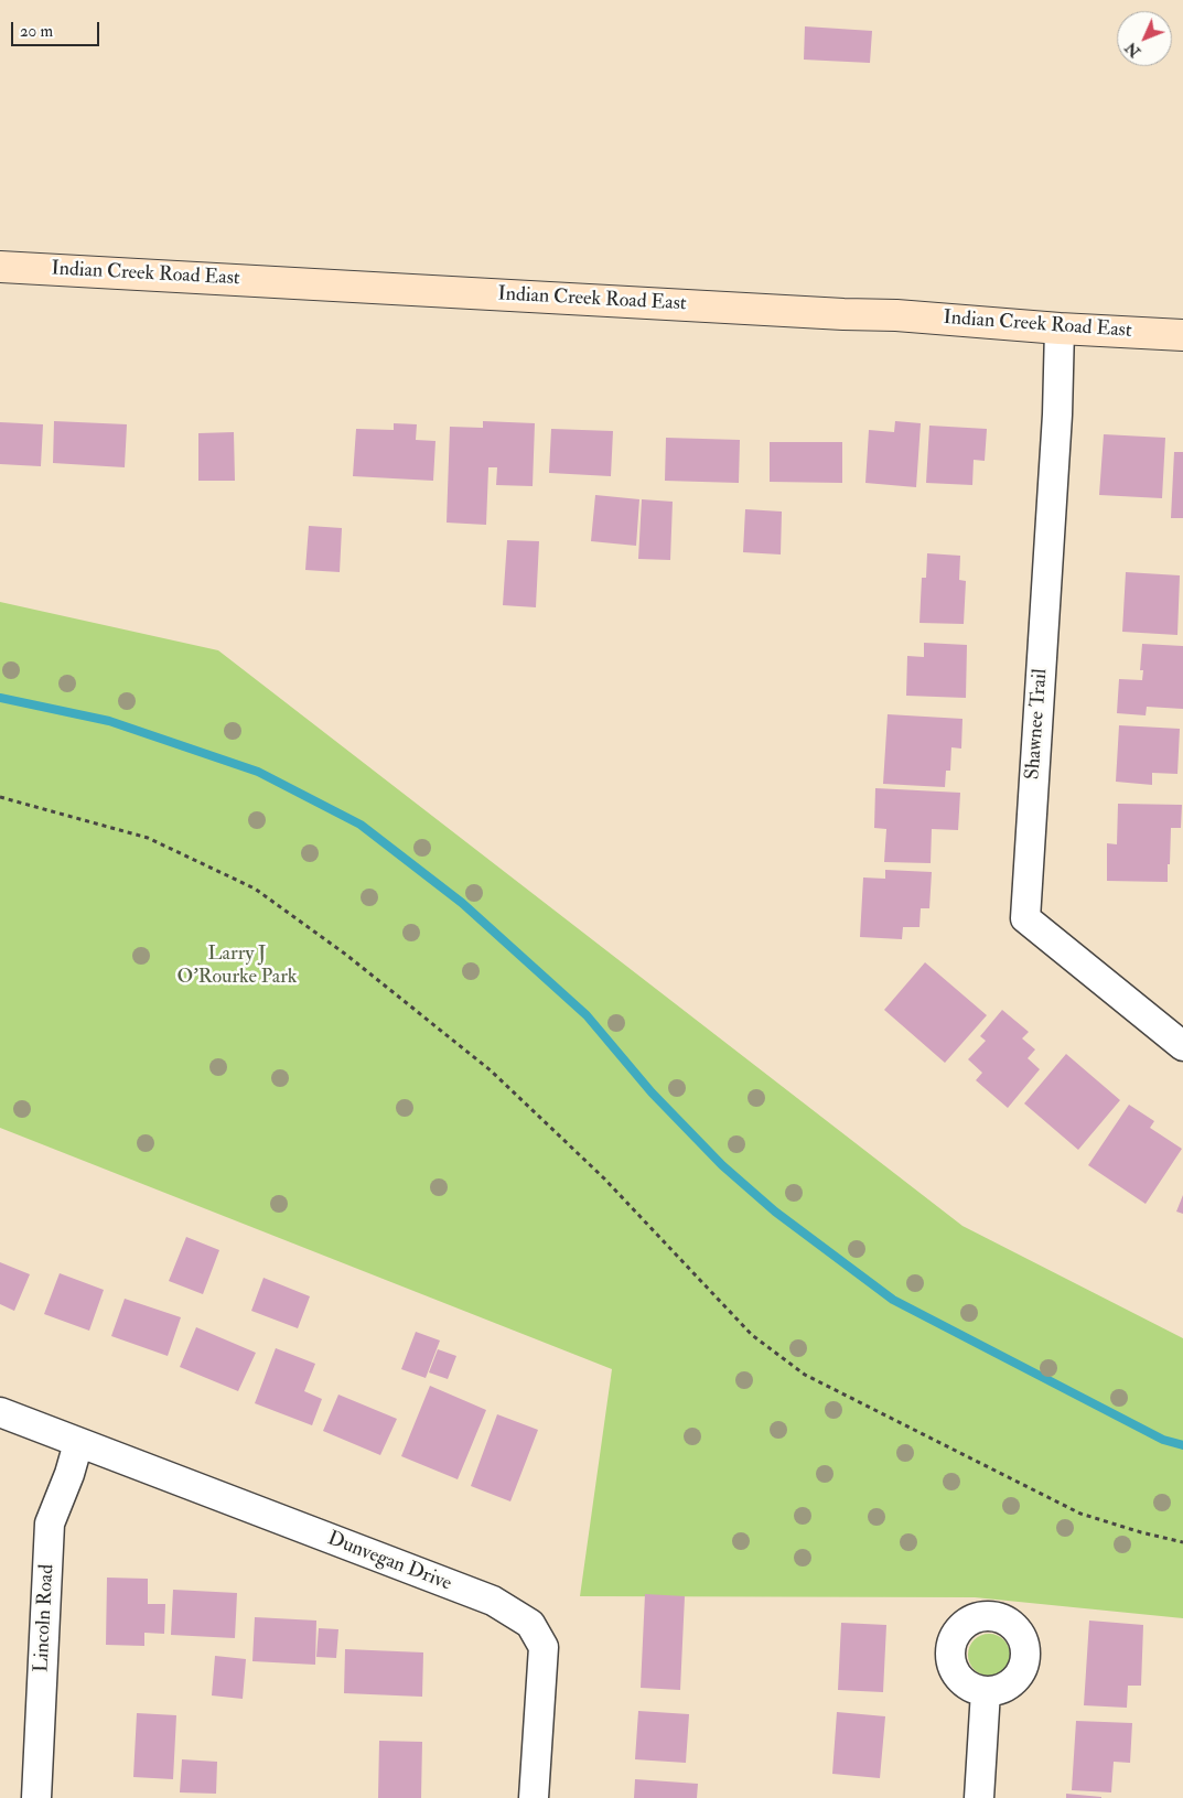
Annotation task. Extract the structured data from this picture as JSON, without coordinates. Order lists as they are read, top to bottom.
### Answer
{
  "streets": {
    "main road": ["Indian Creek Road East"],
    "street": ["Shawnee Trail", "Dunvegan Drive", "Lincoln Road"]
  },
  "crossings": [
    ["Indian Creek Road East", "Shawnee Trail"],
    ["Dunvegan Drive", "Lincoln Road"]
  ],
  "parks": ["Larry J O'Rourke Park"],
  "scale_bar": "20 m",
  "north": "bottom left"
}
